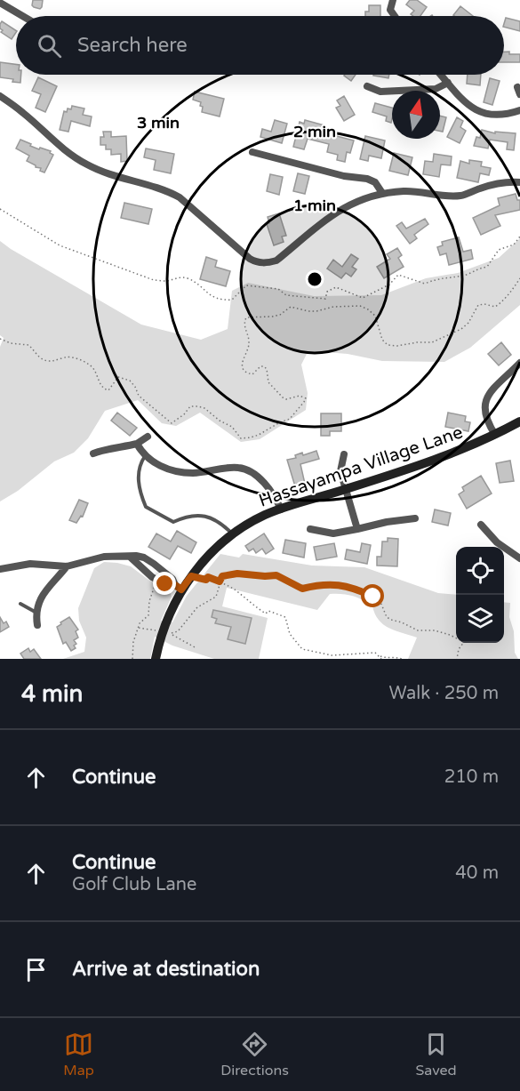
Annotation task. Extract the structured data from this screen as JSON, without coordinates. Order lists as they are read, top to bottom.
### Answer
{
  "streets": {
    "street": ["Hassayampa Village Lane"]
  },
  "north": "top",
  "page": {
    "search": "Search here",
    "heading": ["4 min", "Walk · 250 m"],
    "list": [
      ["Continue", "210 m"],
      ["Continue", "Golf Club Lane", "40 m"],
      "Arrive at destination"
    ],
    "nav": ["Map", "Directions", "Saved"]
  },
  "rings": ["3 min", "2 min", "1 min"]
}
